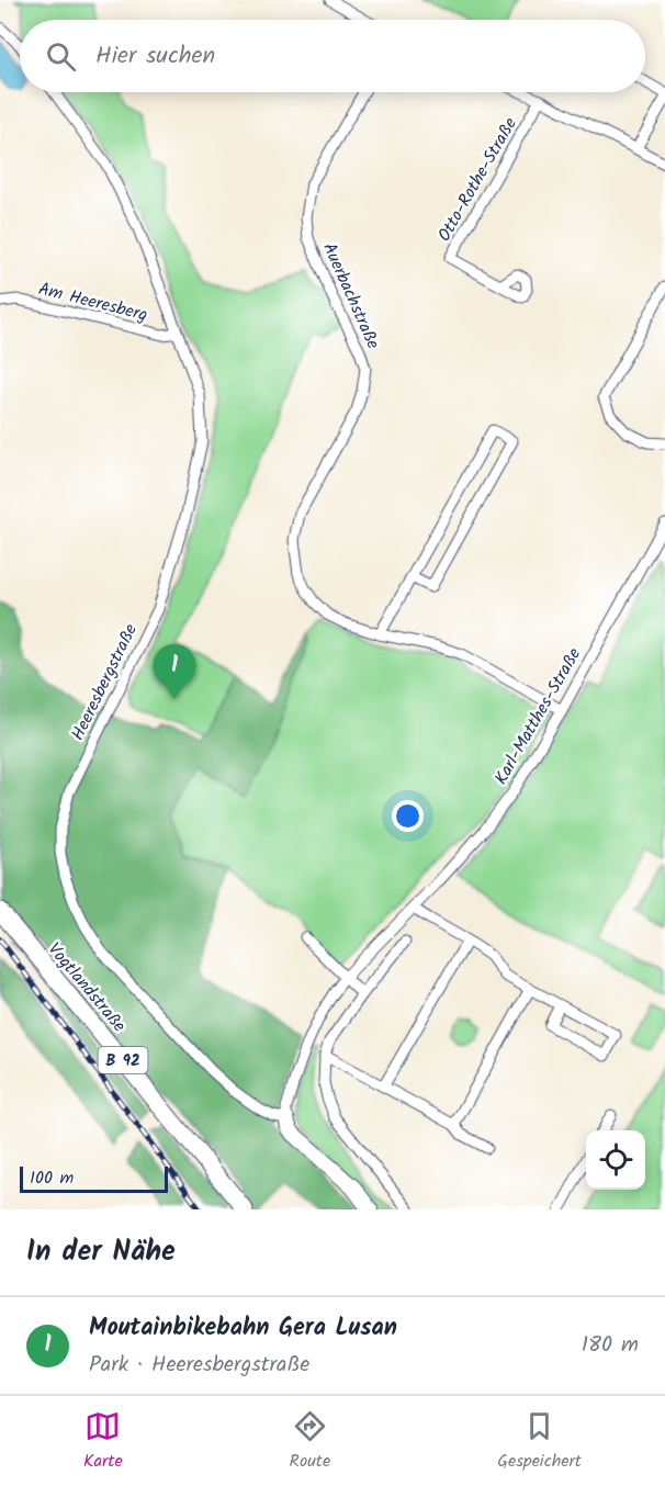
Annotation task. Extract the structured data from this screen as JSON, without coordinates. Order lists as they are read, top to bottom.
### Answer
{
  "streets": {
    "main road": ["Vogtlandstraße", "B 92"],
    "street": [
      "Otto-Rothe-Straße",
      "Auerbachstraße",
      "Am Heeresberg",
      "Heeresbergstraße",
      "Karl-Matthes-Straße"
    ]
  },
  "crossings": [
    ["Auerbachstraße", "Karl-Matthes-Straße"],
    ["Am Heeresberg", "Heeresbergstraße"],
    ["Heeresbergstraße", "Karl-Matthes-Straße"]
  ],
  "scale_bar": "100 m",
  "page": {
    "search": "Hier suchen",
    "pins": "1",
    "scale": "100 m",
    "heading": "In der Nähe",
    "list": [
      {
        "mark": "1",
        "name": "Moutainbikebahn Gera Lusan",
        "note": "Park · Heeresbergstraße",
        "value": "180 m"
      }
    ],
    "nav": ["Karte", "Route", "Gespeichert"]
  }
}
